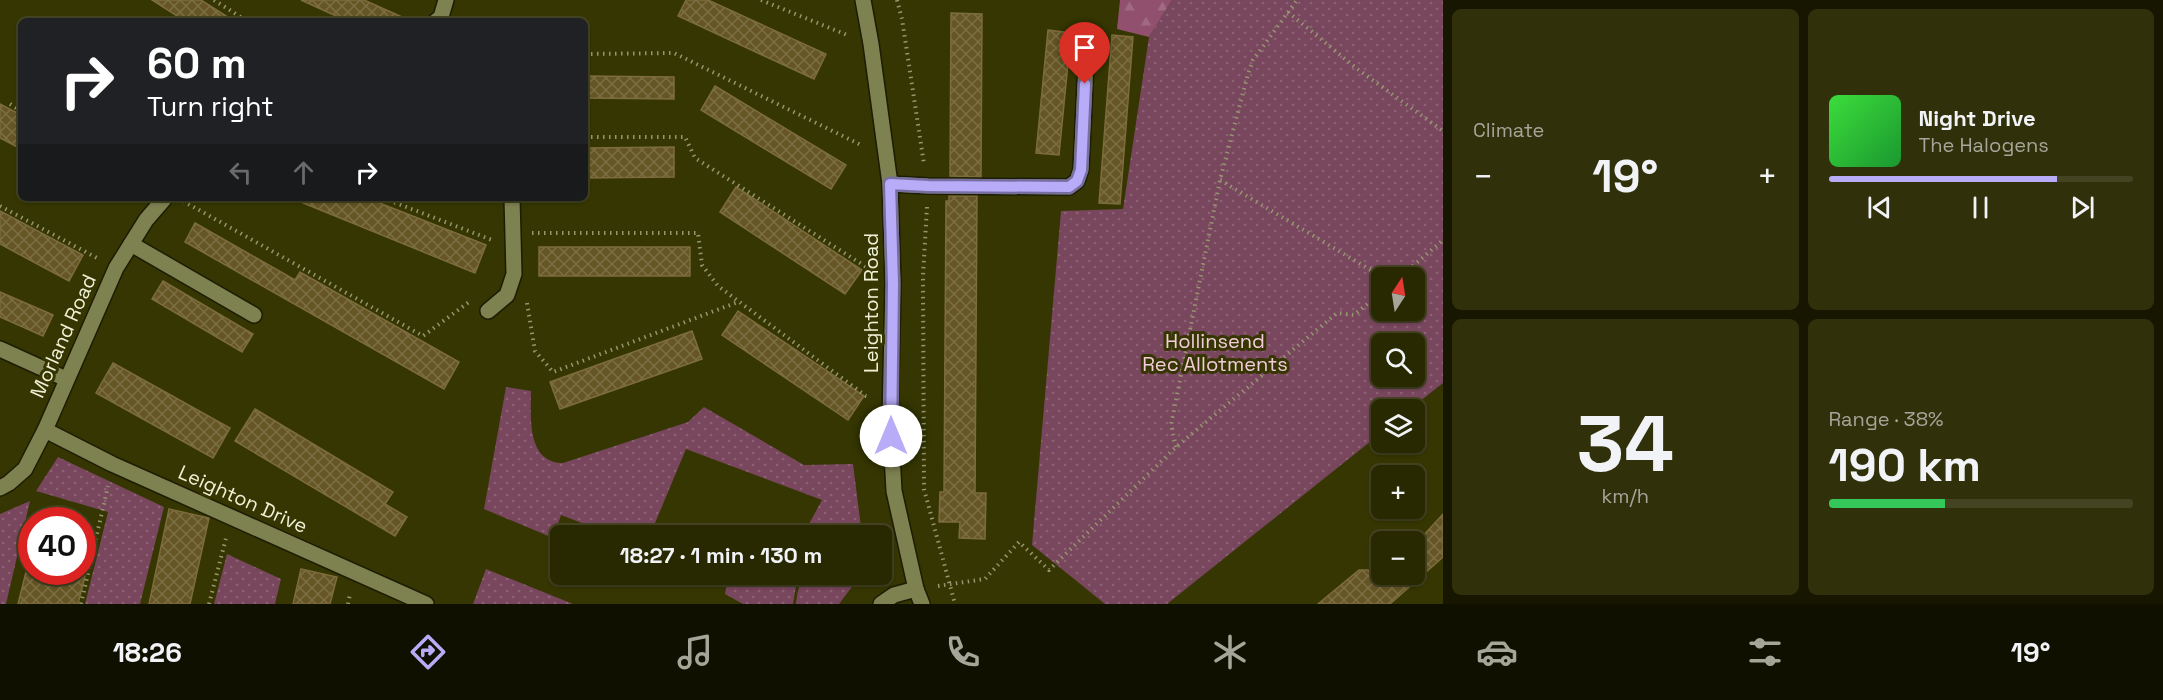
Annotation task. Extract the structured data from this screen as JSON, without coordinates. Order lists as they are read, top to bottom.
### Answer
{
  "streets": {
    "street": ["Leighton Road", "Morland Road", "Leighton Drive"]
  },
  "crossings": [
    ["Morland Road", "Leighton Drive"]
  ],
  "parks": ["Hollinsend Rec Allotments"],
  "north": "top",
  "page": {
    "tile": [
      "Climate",
      ["34", "km/h"],
      ["Range · 38%", "190 km"]
    ],
    "turn": ["60 m", "Turn right"],
    "song": ["Night Drive", "The Halogens"],
    "heat": ["−", "19°", "+"],
    "map_buttons": ["+", "−"],
    "limit": "40",
    "trip": "18:27 · 1 min · 130 m",
    "tabs": ["18:26", "19°"]
  }
}
